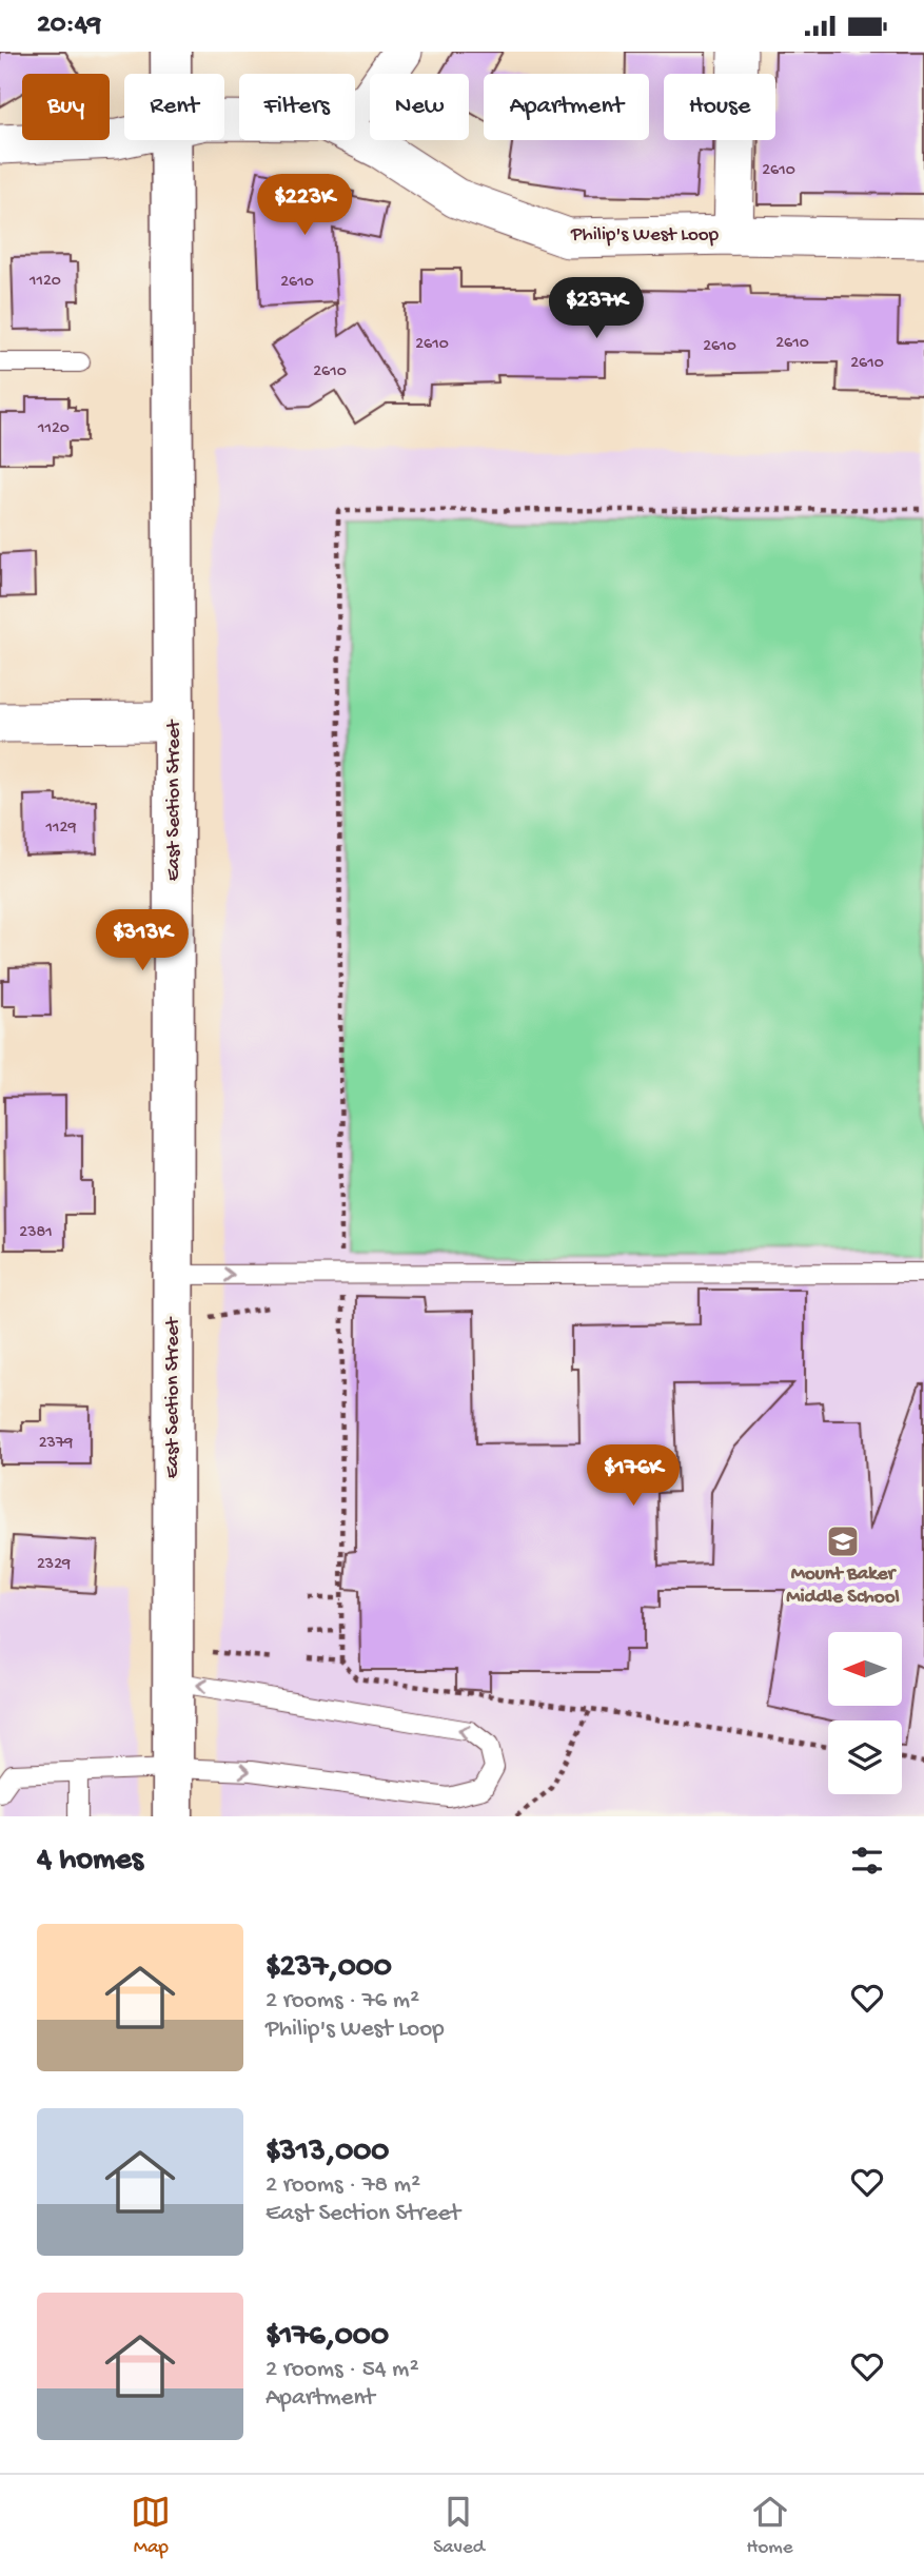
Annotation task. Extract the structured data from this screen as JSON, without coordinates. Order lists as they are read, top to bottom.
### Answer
{
  "streets": {
    "street": ["Philip's West Loop", "East Section Street"]
  },
  "places": {
    "school or university": ["Mount Baker Middle School"]
  },
  "house_numbers": [
    "2610",
    "1120",
    "2610",
    "2610",
    "2610",
    "2610",
    "2610",
    "2610",
    "1120",
    "1129",
    "2381",
    "2379",
    "2329"
  ],
  "north": "left",
  "page": {
    "status": "20:49",
    "chip": [
      "Buy",
      "Rent",
      "Filters",
      "New",
      "Apartment",
      "House"
    ],
    "price": [
      "$223K",
      "$237K",
      "$313K",
      "$176K"
    ],
    "heading": "4 homes",
    "list": [
      {
        "name": "$237,000",
        "note": "2 rooms · 76 m² · Philip's West Loop"
      },
      {
        "name": "$313,000",
        "note": "2 rooms · 78 m² · East Section Street"
      },
      {
        "name": "$176,000",
        "note": "2 rooms · 54 m² · Apartment"
      }
    ],
    "tabs": ["Map", "Saved", "Home"]
  }
}
